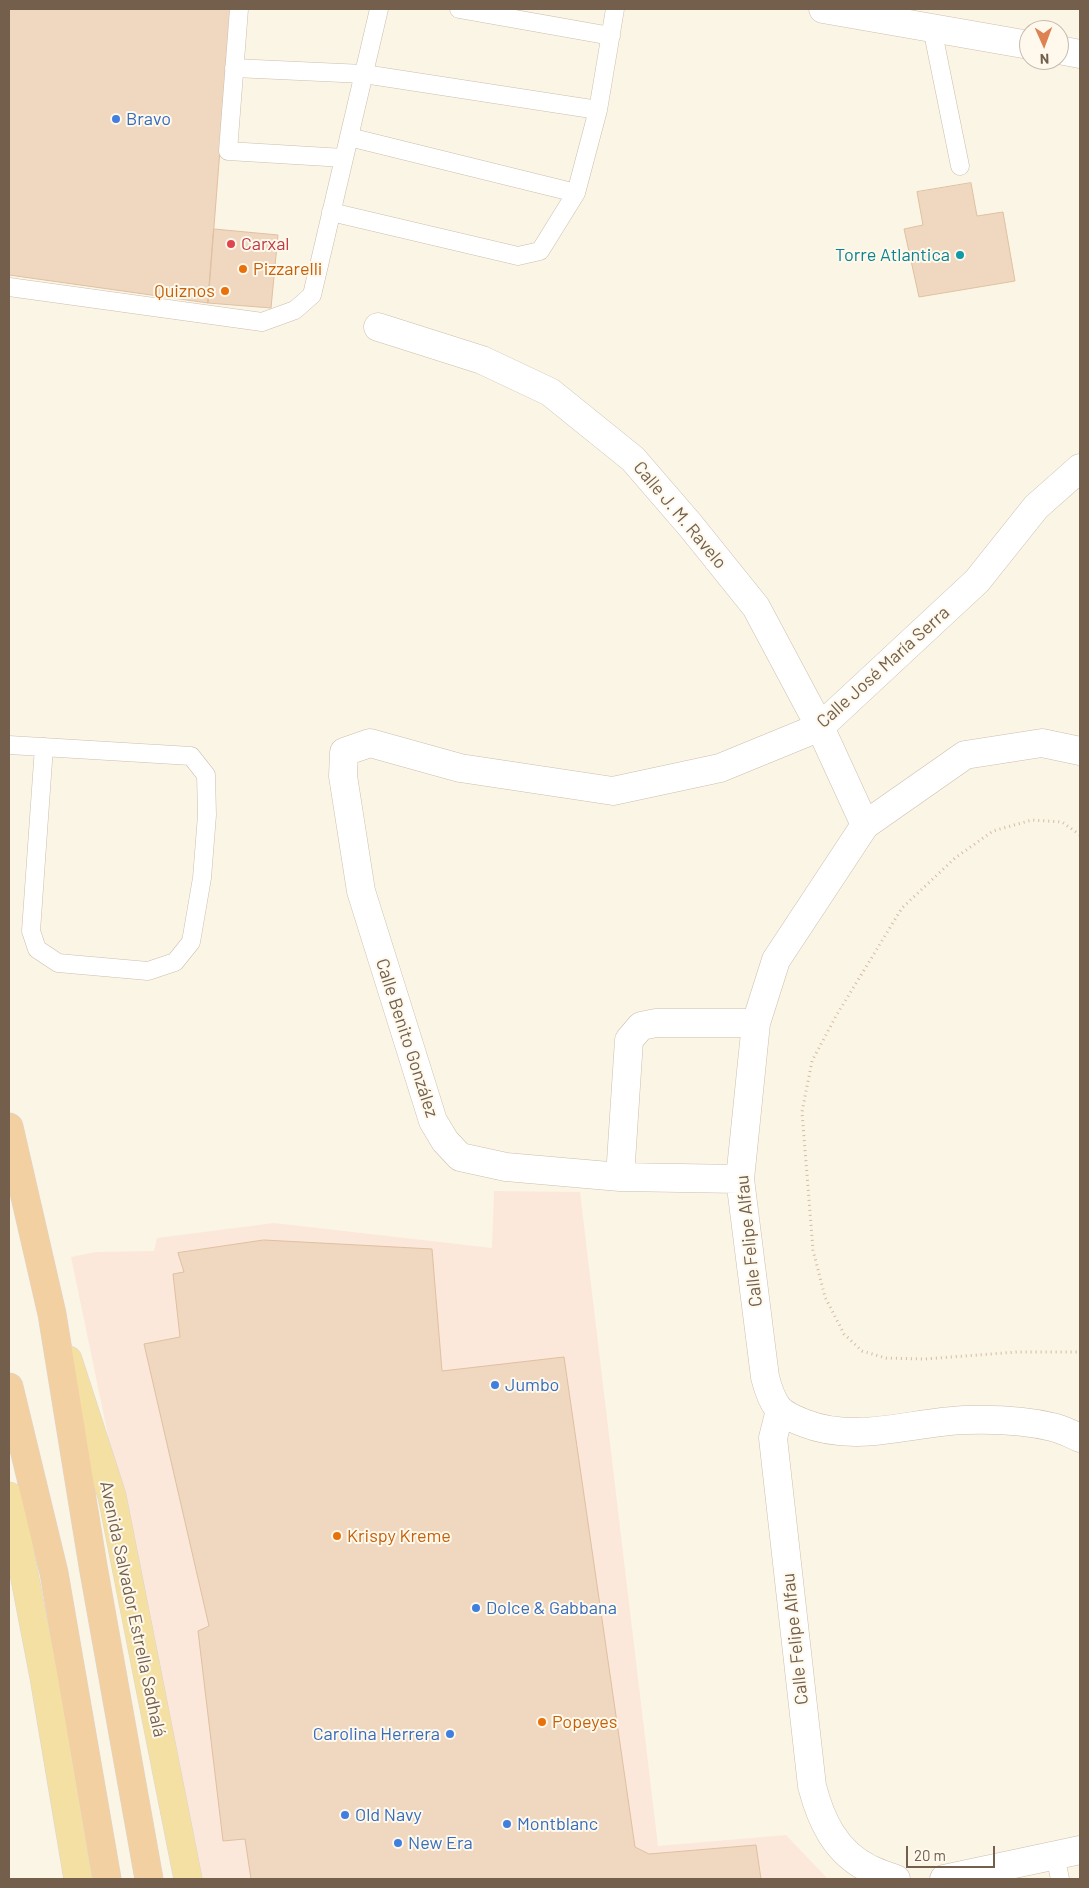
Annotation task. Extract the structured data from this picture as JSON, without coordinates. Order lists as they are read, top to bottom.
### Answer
{
  "streets": {
    "highway": ["Avenida Salvador Estrella Sadhalá"],
    "street": [
      "Calle J. M. Ravelo",
      "Calle José María Serra",
      "Calle Benito González",
      "Calle Felipe Alfau"
    ]
  },
  "crossings": [
    ["Calle J. M. Ravelo", "Calle José María Serra"],
    ["Calle J. M. Ravelo", "Calle Felipe Alfau"],
    ["Calle José María Serra", "Calle Benito González"],
    ["Calle Benito González", "Calle Felipe Alfau"]
  ],
  "places": [
    "Bravo",
    "Carxal",
    "Torre Atlantica",
    "Pizzarelli",
    "Quiznos",
    "Jumbo",
    "Krispy Kreme",
    "Dolce & Gabbana",
    "Popeyes",
    "Carolina Herrera",
    "Old Navy",
    "Montblanc",
    "New Era"
  ],
  "scale_bar": "20 m",
  "north": "bottom"
}
